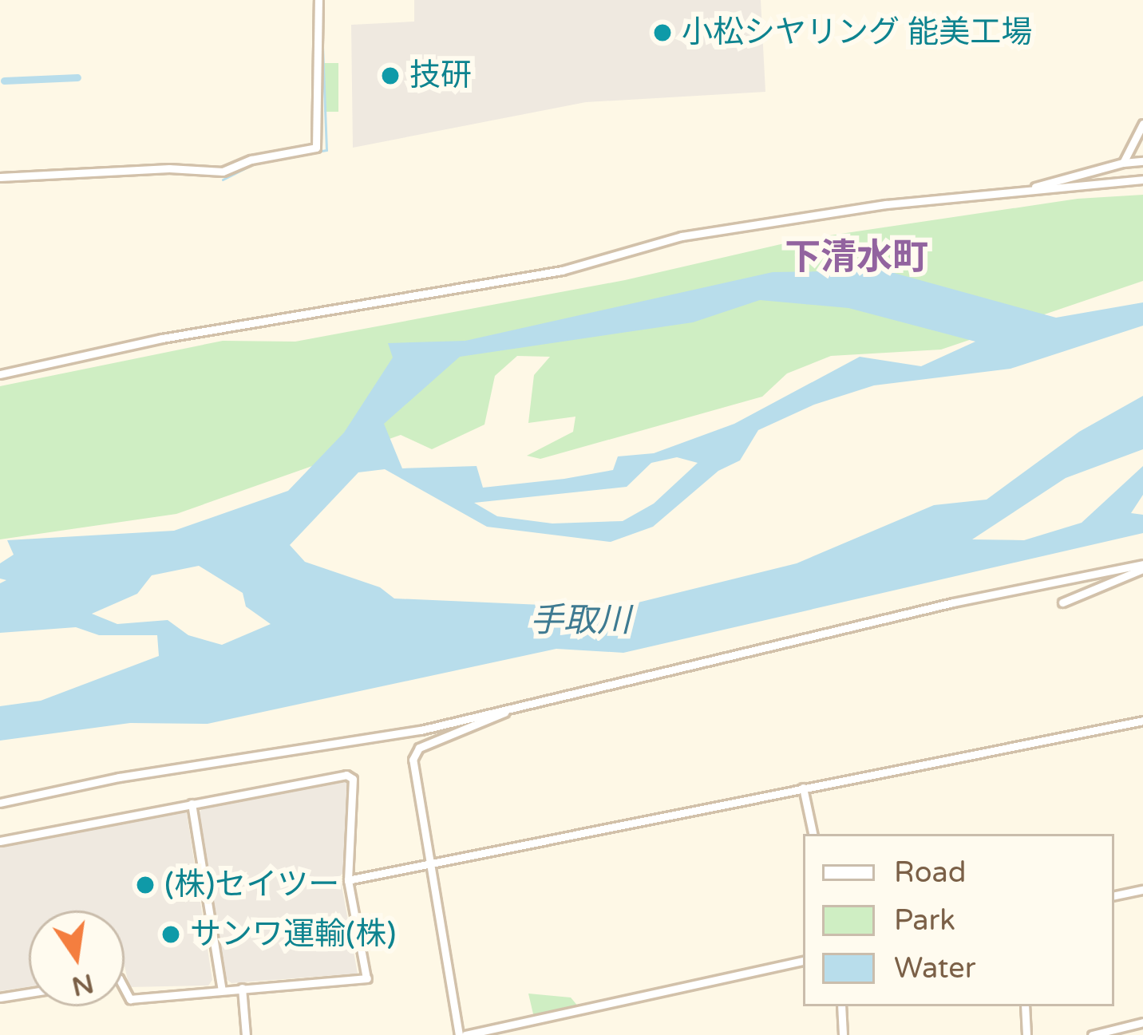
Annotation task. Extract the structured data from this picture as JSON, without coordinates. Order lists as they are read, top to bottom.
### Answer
{
  "districts": ["下清水町"],
  "water": ["手取川"],
  "places": [
    "小松シヤリング 能美工場",
    "技研",
    "(株)セイツー",
    "サンワ運輸(株)"
  ],
  "legend": ["Road", "Park", "Water"],
  "north": "bottom"
}
